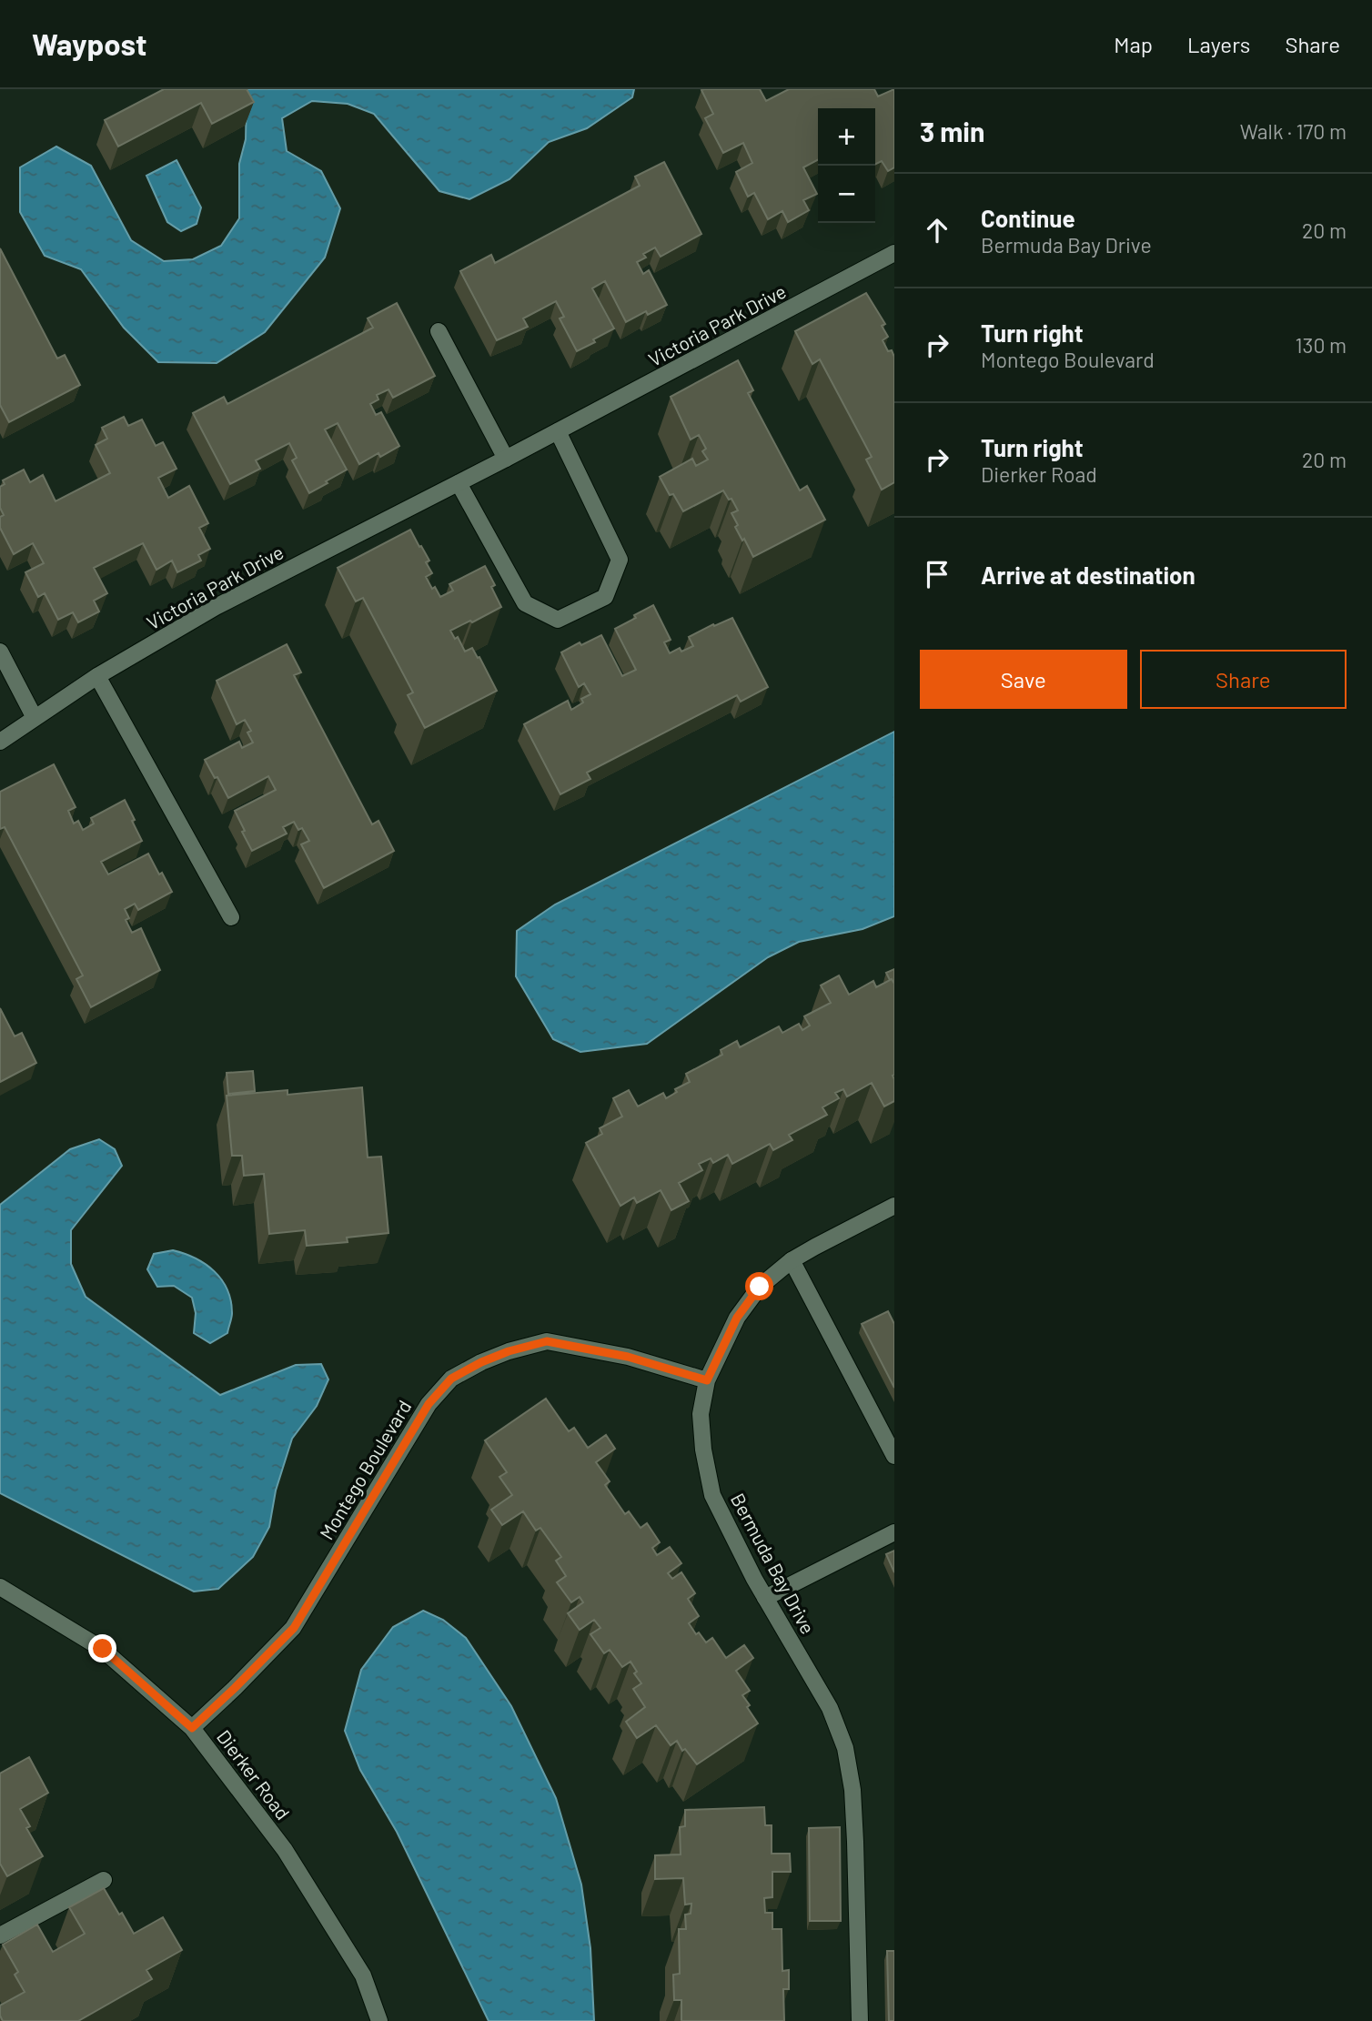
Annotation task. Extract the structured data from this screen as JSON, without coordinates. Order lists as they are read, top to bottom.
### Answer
{
  "streets": {
    "street": [
      "Victoria Park Drive",
      "Montego Boulevard",
      "Bermuda Bay Drive",
      "Dierker Road"
    ]
  },
  "crossings": [
    ["Montego Boulevard", "Bermuda Bay Drive"],
    ["Montego Boulevard", "Dierker Road"]
  ],
  "page": {
    "header": "Waypost",
    "nav": ["Map", "Layers", "Share"],
    "heading": ["3 min", "Walk · 170 m"],
    "map_buttons": ["+", "−"],
    "list": [
      ["Continue", "Bermuda Bay Drive", "20 m"],
      ["Turn right", "Montego Boulevard", "130 m"],
      ["Turn right", "Dierker Road", "20 m"],
      "Arrive at destination"
    ],
    "buttons": ["Save", "Share"]
  }
}
